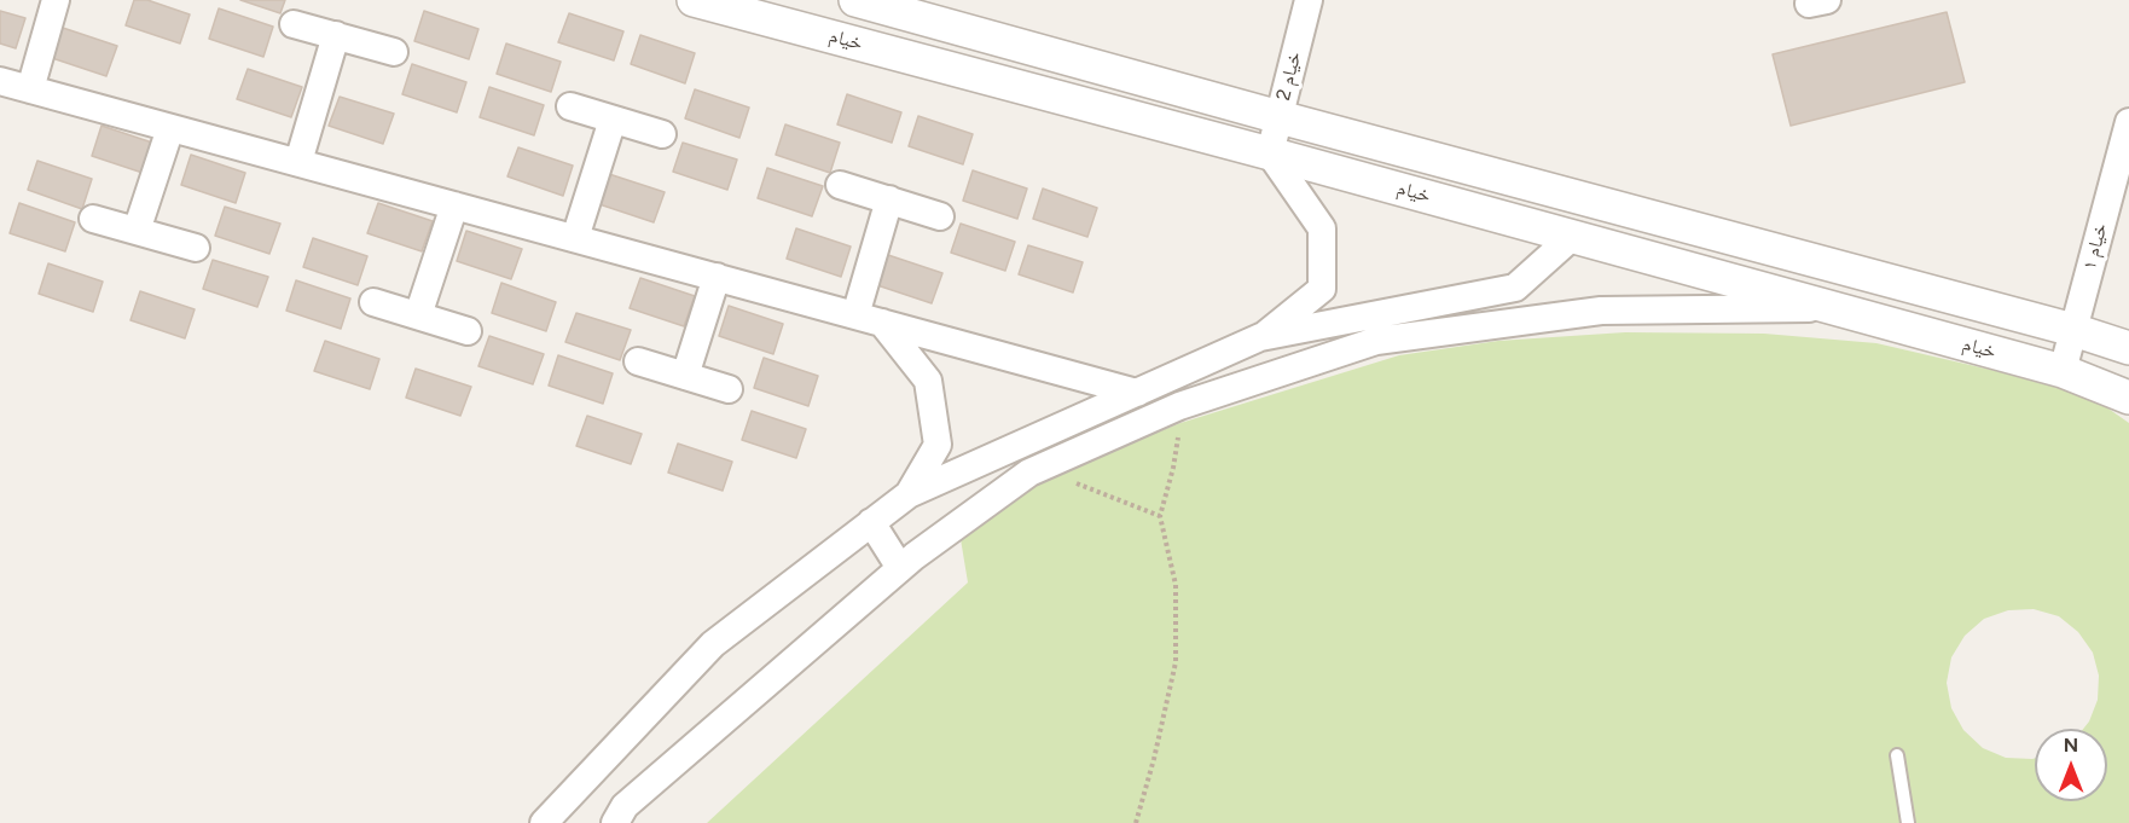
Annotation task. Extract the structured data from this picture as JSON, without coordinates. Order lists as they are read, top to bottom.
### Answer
{
  "streets": {
    "street": ["خیام", "خیام 2", "خیام ۱"]
  },
  "crossings": [
    ["خیام", "خیام 2"],
    ["خیام", "خیام ۱"]
  ],
  "north": "top"
}
